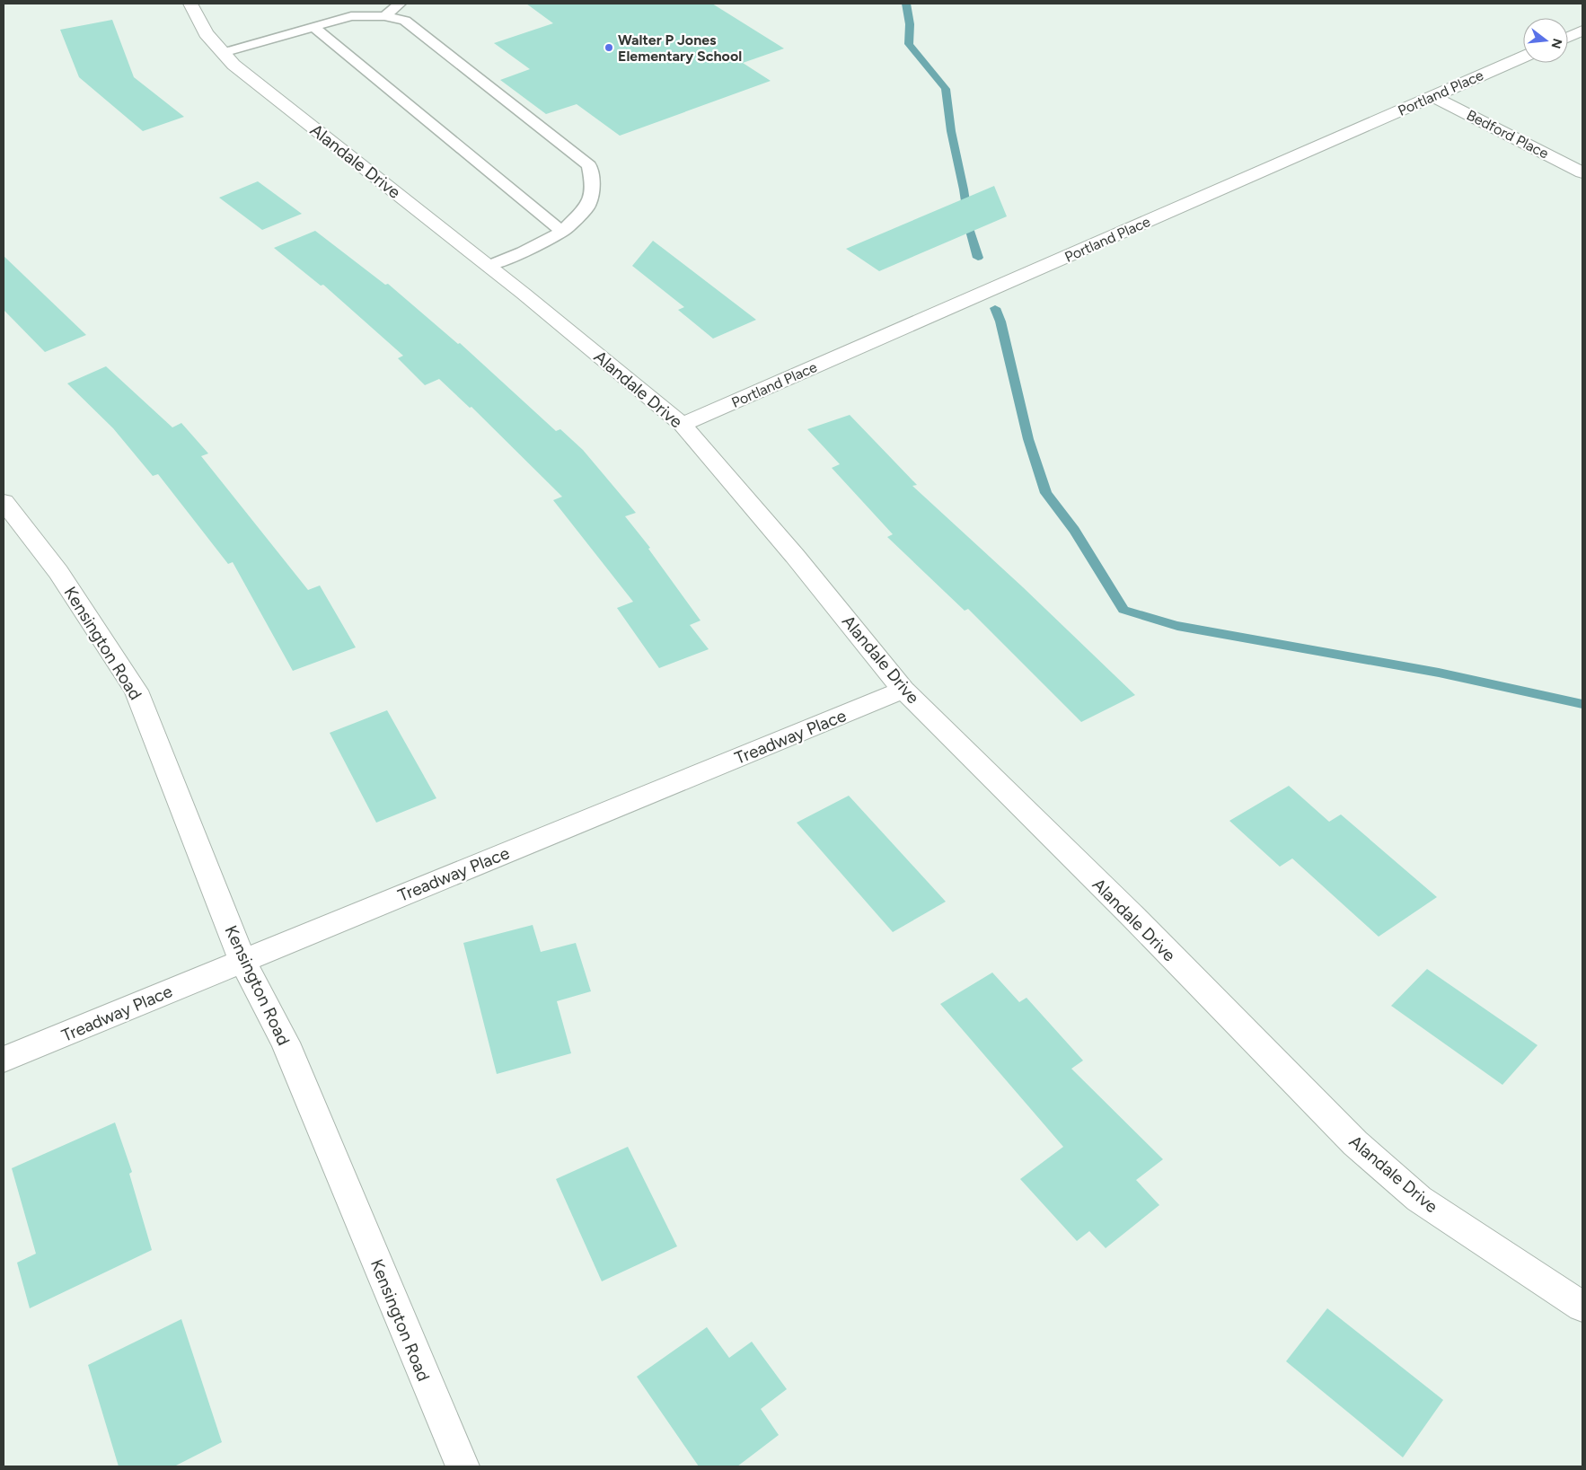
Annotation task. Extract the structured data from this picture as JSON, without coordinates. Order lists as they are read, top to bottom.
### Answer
{
  "streets": {
    "street": [
      "Portland Place",
      "Bedford Place",
      "Alandale Drive",
      "Kensington Road",
      "Treadway Place"
    ]
  },
  "crossings": [
    ["Portland Place", "Bedford Place"],
    ["Portland Place", "Alandale Drive"],
    ["Alandale Drive", "Treadway Place"],
    ["Kensington Road", "Treadway Place"]
  ],
  "places": ["Walter P Jones Elementary School"],
  "north": "right"
}
